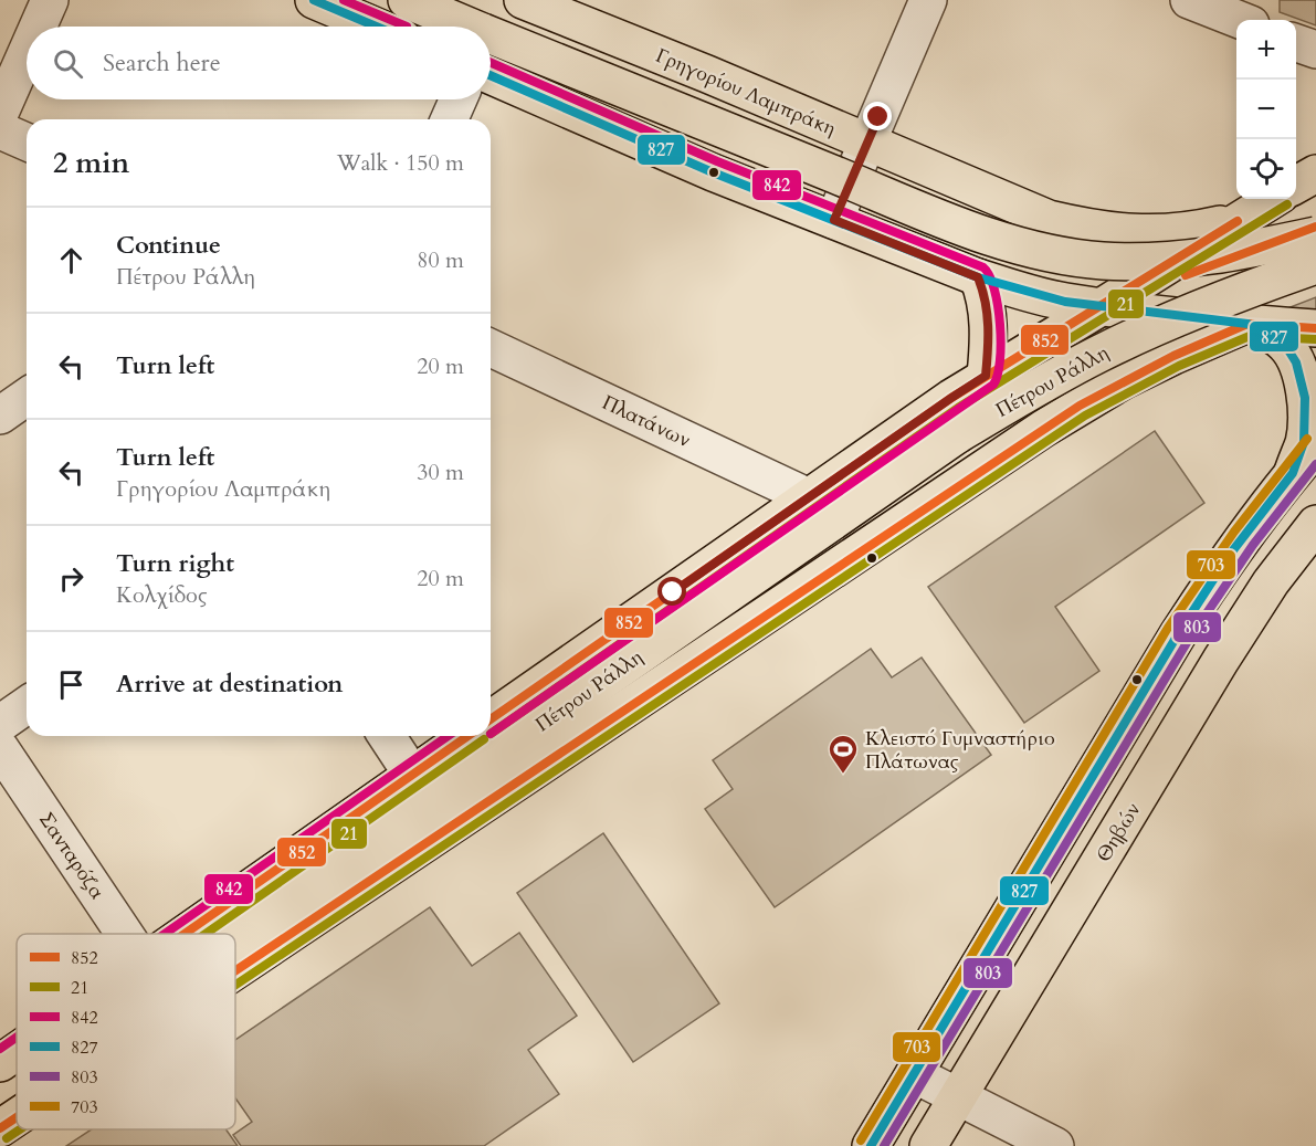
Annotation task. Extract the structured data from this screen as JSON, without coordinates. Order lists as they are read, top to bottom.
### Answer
{
  "streets": {
    "main road": ["Γρηγορίου Λαμπράκη", "Πέτρου Ράλλη", "Θηβών"],
    "street": ["Πλατάνων", "Σανταρόζα"]
  },
  "crossings": [
    ["Γρηγορίου Λαμπράκη", "Πέτρου Ράλλη"],
    ["Πέτρου Ράλλη", "Πλατάνων"]
  ],
  "places": {
    "sports": ["Κλειστό Γυμναστήριο Πλάτωνας"]
  },
  "lines": [
    "transit line 842",
    "transit line 827",
    "transit line 21",
    "transit line 852",
    "transit line 703",
    "transit line 803"
  ],
  "legend": [
    "852",
    "21",
    "842",
    "827",
    "803",
    "703"
  ],
  "page": {
    "map_buttons": ["+", "−"],
    "search": "Search here",
    "heading": ["2 min", "Walk · 150 m"],
    "list": [
      ["Continue", "Πέτρου Ράλλη", "80 m"],
      ["Turn left", "20 m"],
      ["Turn left", "Γρηγορίου Λαμπράκη", "30 m"],
      ["Turn right", "Κολχίδος", "20 m"],
      "Arrive at destination"
    ]
  }
}
